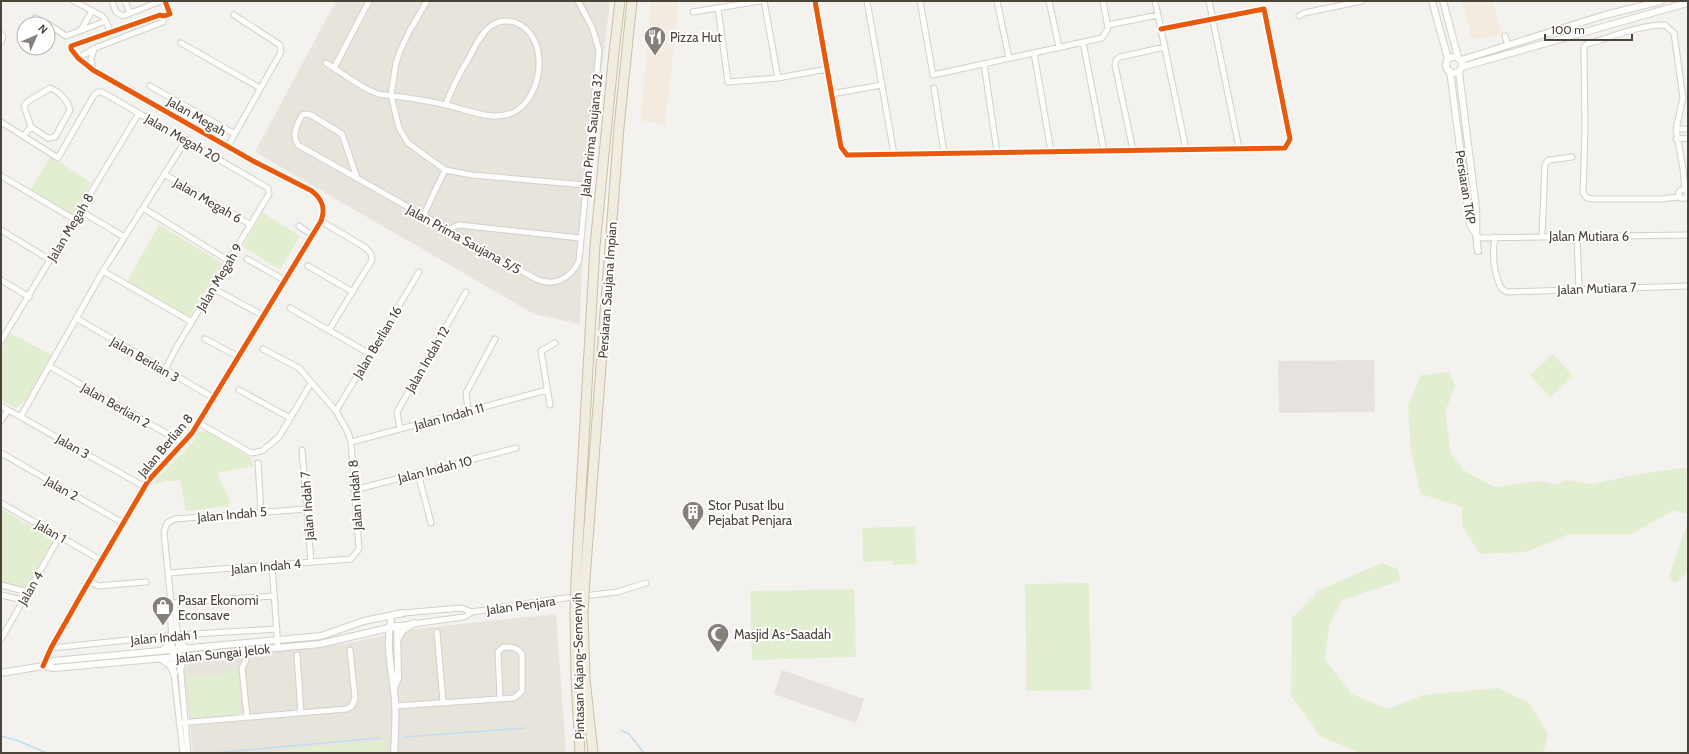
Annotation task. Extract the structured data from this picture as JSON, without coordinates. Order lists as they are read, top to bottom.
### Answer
{
  "streets": {
    "highway": ["Persiaran Saujana Impian", "Pintasan Kajang-Semenyih"],
    "street": [
      "Jalan Megah",
      "Jalan Prima Saujana 32",
      "Jalan Megah 20",
      "Persiaran TKP",
      "Jalan Megah 6",
      "Jalan Megah 8",
      "Jalan Mutiara 6",
      "Jalan Prima Saujana 5/5",
      "Jalan Megah 9",
      "Jalan Mutiara 7",
      "Jalan Berlian 16",
      "Jalan Berlian 3",
      "Jalan Indah 12",
      "Jalan Berlian 2",
      "Jalan Indah 11",
      "Jalan Berlian 8",
      "Jalan 3",
      "Jalan Indah 10",
      "Jalan 2",
      "Jalan Indah 8",
      "Jalan Indah 7",
      "Jalan Indah 5",
      "Jalan 1",
      "Jalan Indah 4",
      "Jalan 4",
      "Jalan Penjara",
      "Jalan Indah 1",
      "Jalan Sungai Jelok"
    ]
  },
  "crossings": [
    ["Jalan Megah", "Jalan Megah 20"],
    ["Jalan Megah", "Jalan Megah 6"],
    ["Jalan Megah", "Jalan Berlian 3"],
    ["Jalan Megah", "Jalan Berlian 2"],
    ["Jalan Megah", "Jalan Berlian 8"],
    ["Jalan Megah", "Jalan 3"],
    ["Jalan Prima Saujana 32", "Jalan Prima Saujana 5/5"],
    ["Jalan Megah 20", "Jalan Megah 8"],
    ["Jalan Megah 20", "Jalan Megah 9"],
    ["Persiaran TKP", "Jalan Mutiara 6"],
    ["Jalan Megah 6", "Jalan Megah 9"],
    ["Jalan Mutiara 6", "Jalan Mutiara 7"],
    ["Jalan Megah 9", "Jalan Berlian 3"],
    ["Persiaran Saujana Impian", "Pintasan Kajang-Semenyih"],
    ["Jalan Berlian 16", "Jalan Indah 8"],
    ["Jalan Berlian 3", "Jalan Berlian 8"],
    ["Jalan Indah 12", "Jalan Indah 11"],
    ["Jalan Berlian 2", "Jalan Berlian 8"],
    ["Jalan Indah 11", "Jalan Indah 8"],
    ["Jalan Berlian 8", "Jalan 3"],
    ["Jalan Berlian 8", "Jalan 2"],
    ["Jalan Berlian 8", "Jalan 1"],
    ["Jalan Berlian 8", "Jalan Indah 1"],
    ["Jalan Berlian 8", "Jalan Sungai Jelok"],
    ["Jalan Indah 10", "Jalan Indah 8"],
    ["Jalan Indah 8", "Jalan Indah 4"],
    ["Jalan Indah 7", "Jalan Indah 5"],
    ["Jalan Indah 7", "Jalan Indah 4"],
    ["Jalan Indah 5", "Jalan Indah 4"],
    ["Jalan 1", "Jalan 4"],
    ["Jalan Penjara", "Jalan Sungai Jelok"]
  ],
  "places": {
    "restaurant": ["Pizza Hut"],
    "building": ["Stor Pusat Ibu Pejabat Penjara"],
    "shop": ["Pasar Ekonomi Econsave"],
    "mosque": ["Masjid As-Saadah"]
  },
  "scale_bar": "100 m",
  "north": "top right"
}
